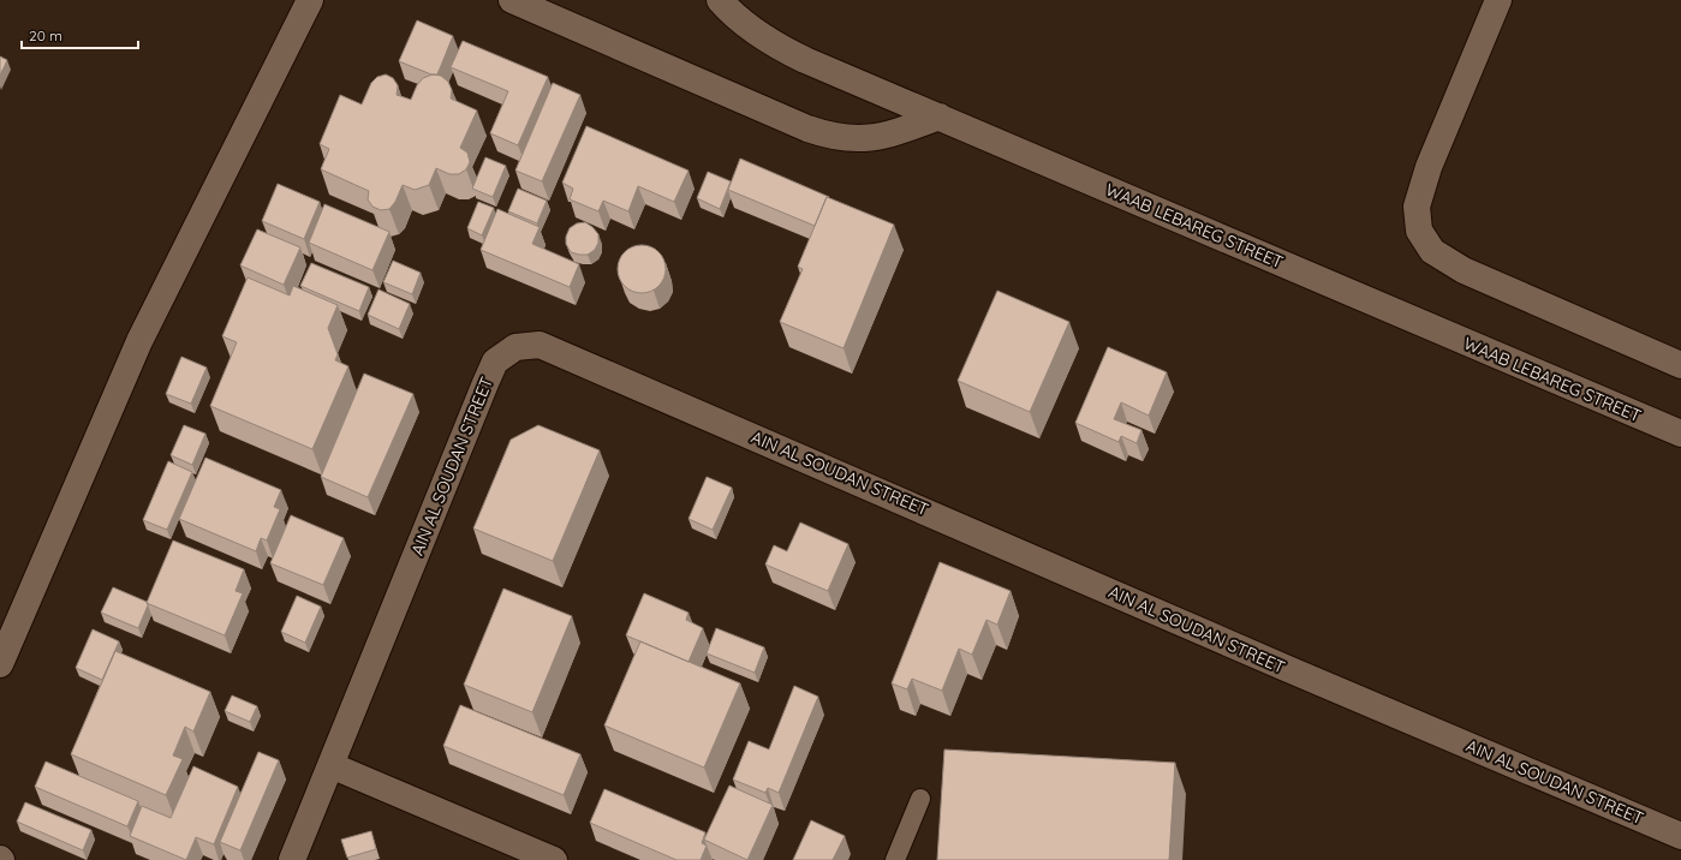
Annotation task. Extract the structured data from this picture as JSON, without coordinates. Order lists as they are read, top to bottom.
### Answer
{
  "streets": {
    "street": ["WAAB LEBAREG STREET", "AIN AL SOUDAN STREET"]
  },
  "scale_bar": "20 m"
}
